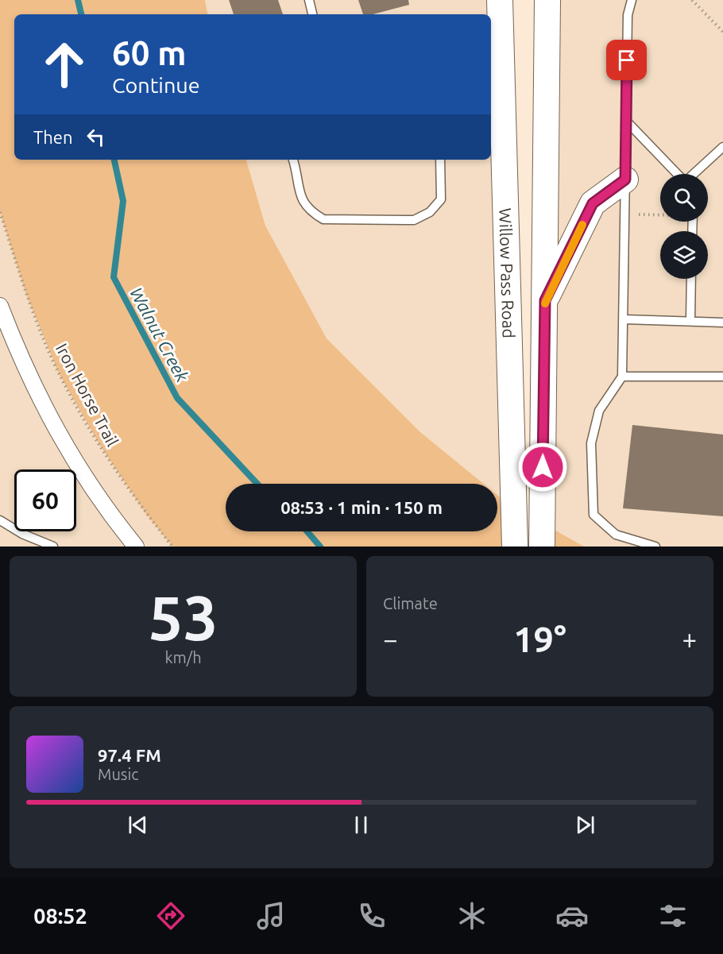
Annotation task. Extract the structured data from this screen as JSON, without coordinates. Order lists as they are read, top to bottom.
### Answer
{
  "streets": {
    "main road": ["Willow Pass Road"],
    "path": ["Iron Horse Trail"]
  },
  "water": ["Walnut Creek"],
  "page": {
    "turn": ["60 m", "Continue"],
    "then": "Then",
    "limit": "60",
    "trip": "08:53 · 1 min · 150 m",
    "tile": [
      ["53", "km/h"],
      "Climate"
    ],
    "heat": ["−", "19°", "+"],
    "song": ["97.4 FM", "Music"],
    "tabs": "08:52"
  }
}
